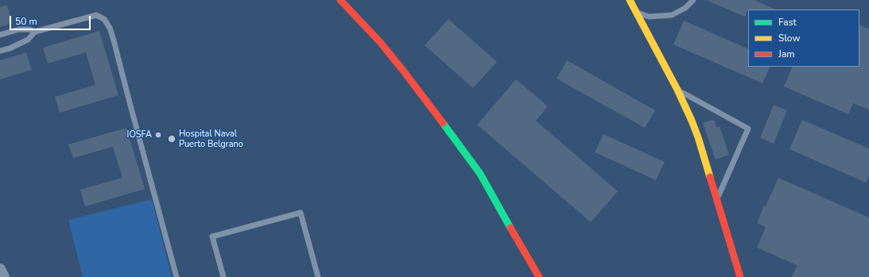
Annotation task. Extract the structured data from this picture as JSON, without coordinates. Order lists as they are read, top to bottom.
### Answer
{
  "places": ["IOSFA", "Hospital Naval Puerto Belgrano"],
  "legend": ["Fast", "Slow", "Jam"],
  "scale_bar": "50 m"
}
